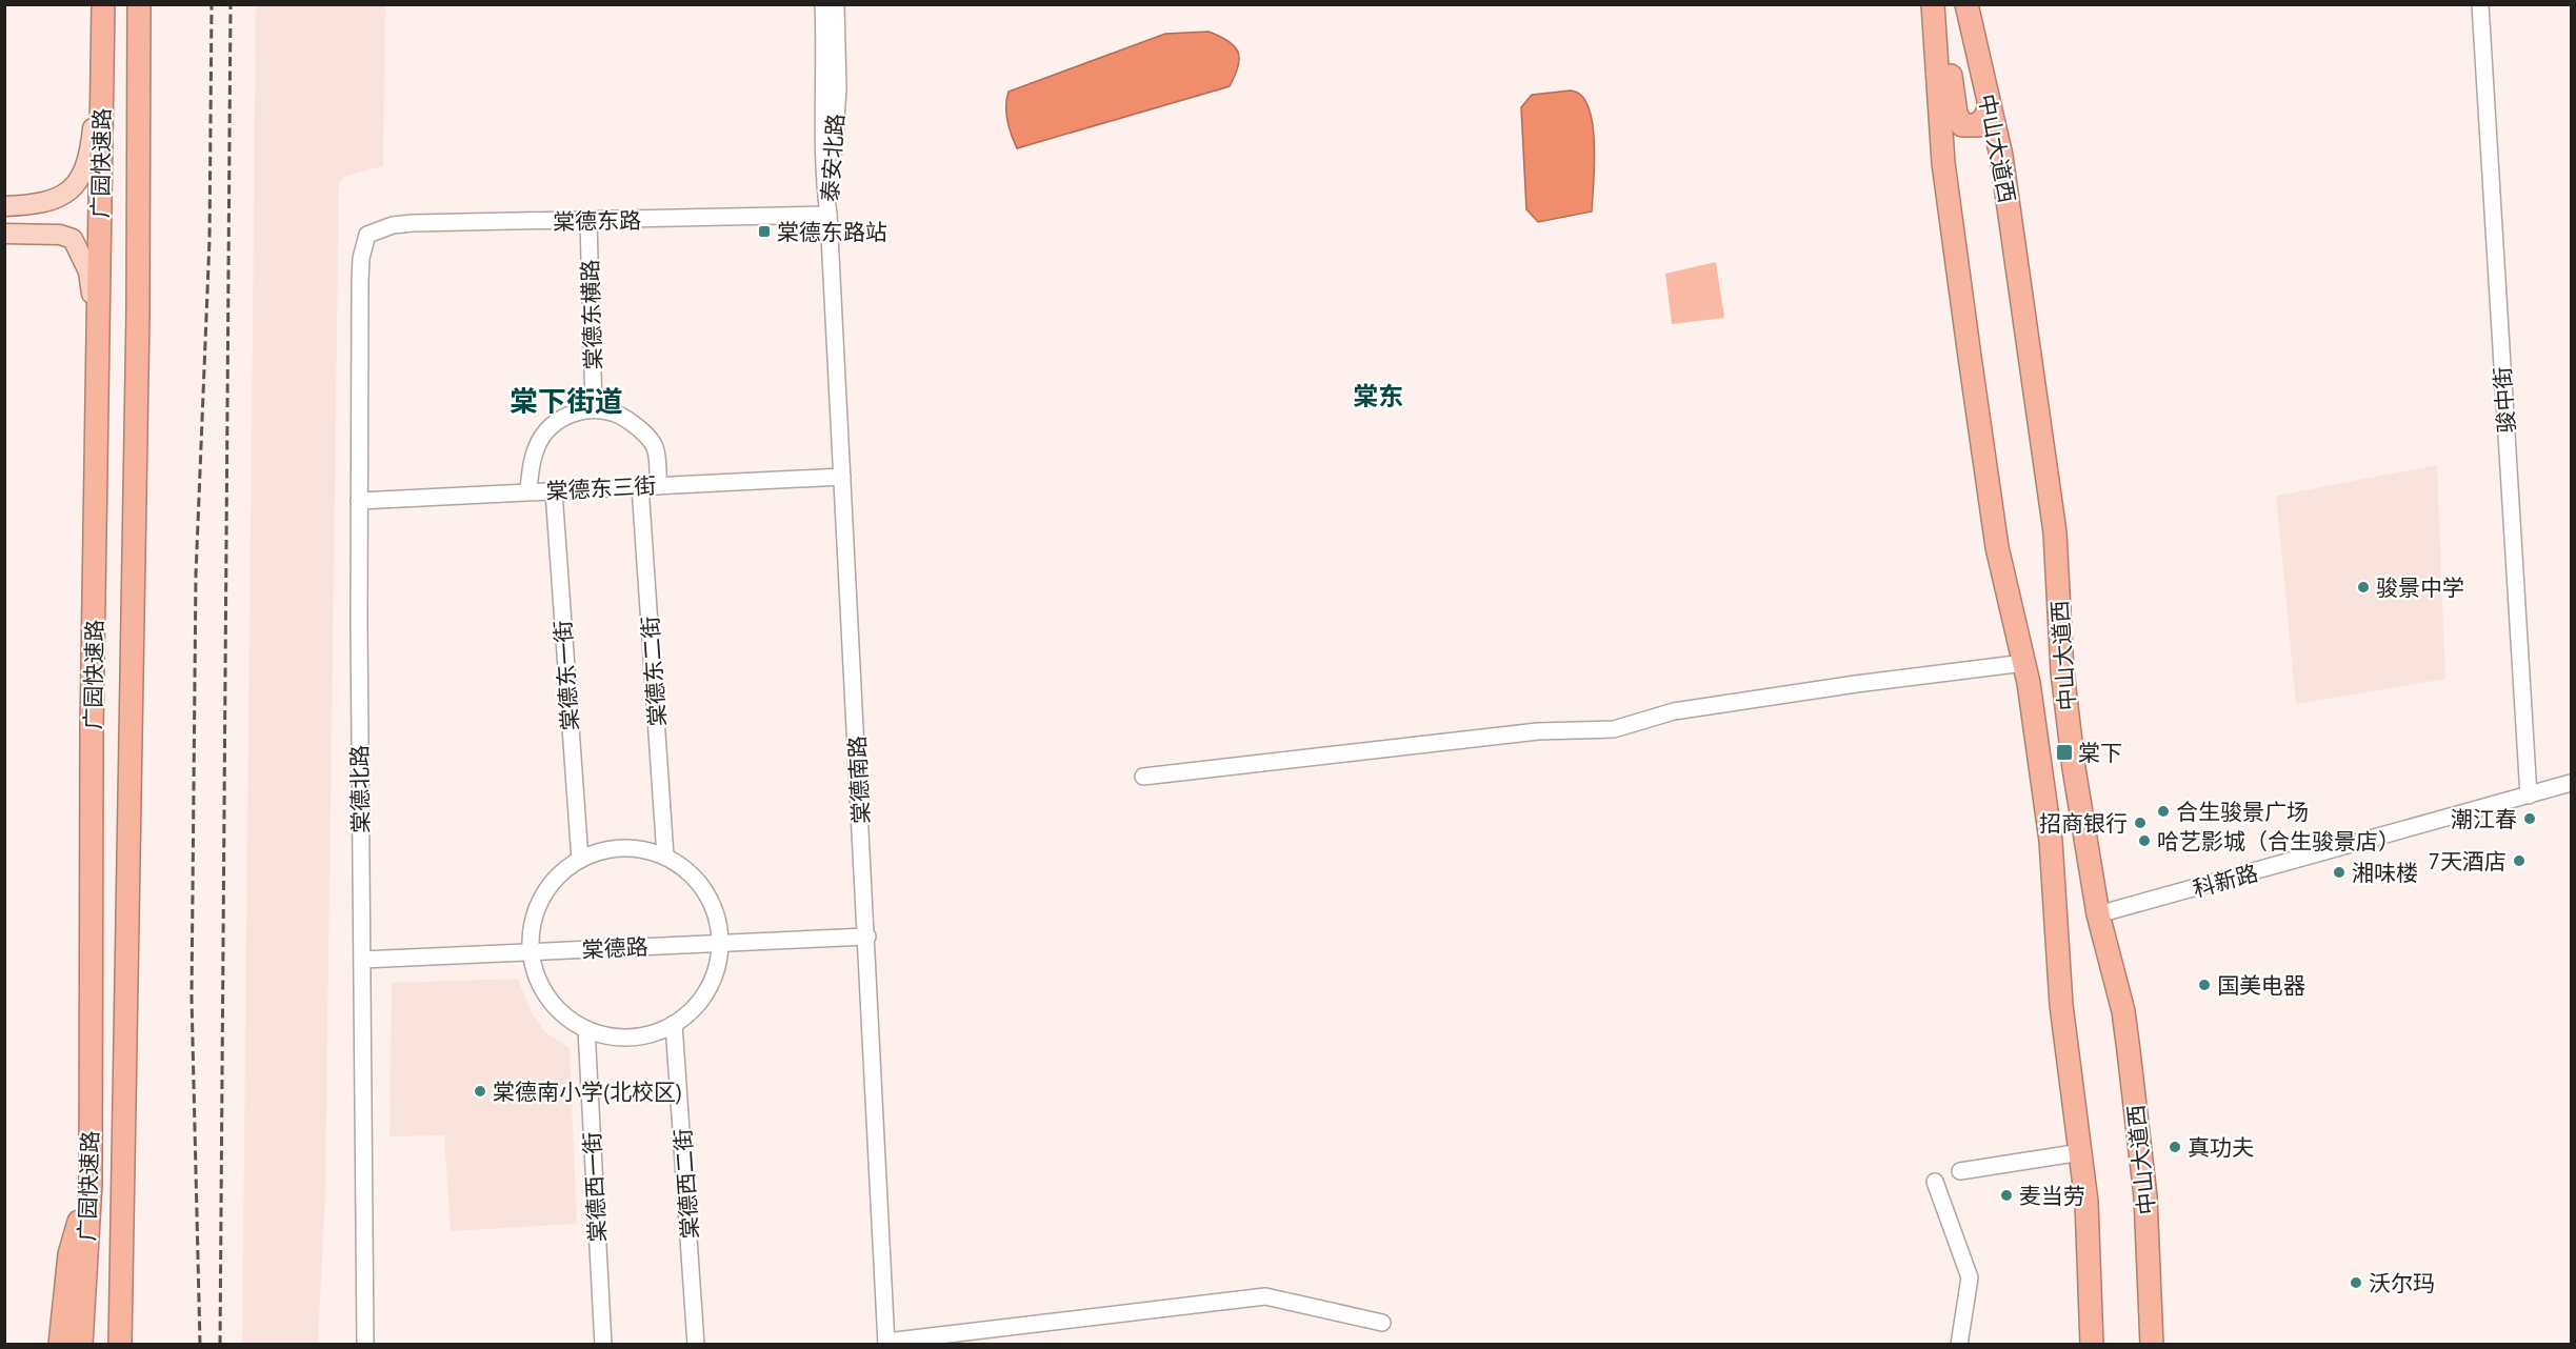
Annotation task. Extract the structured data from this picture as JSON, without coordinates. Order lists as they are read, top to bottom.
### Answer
{
  "streets": {
    "highway": ["中山大道西", "广园快速路"],
    "street": [
      "泰安北路",
      "棠德东路",
      "棠德东横路",
      "骏中街",
      "棠德东三街",
      "棠德东二街",
      "棠德东一街",
      "棠德南路",
      "棠德北路",
      "科新路",
      "棠德路",
      "棠德西二街",
      "棠德西一街"
    ]
  },
  "crossings": [
    ["中山大道西", "科新路"],
    ["泰安北路", "棠德东路"],
    ["泰安北路", "棠德南路"],
    ["棠德东路", "棠德东横路"],
    ["棠德东路", "棠德南路"],
    ["棠德东路", "棠德北路"],
    ["骏中街", "科新路"],
    ["棠德东三街", "棠德东二街"],
    ["棠德东三街", "棠德东一街"],
    ["棠德东三街", "棠德南路"],
    ["棠德东三街", "棠德北路"],
    ["棠德南路", "棠德路"],
    ["棠德北路", "棠德路"]
  ],
  "districts": ["棠东", "棠下街道"],
  "places": {
    "transit": ["棠德东路站", "棠下"],
    "other": [
      "骏景中学",
      "合生骏景广场",
      "潮江春",
      "招商银行",
      "哈艺影城（合生骏景店）",
      "7天酒店",
      "湘味楼",
      "国美电器",
      "棠德南小学(北校区)",
      "真功夫",
      "麦当劳",
      "沃尔玛"
    ]
  }
}
